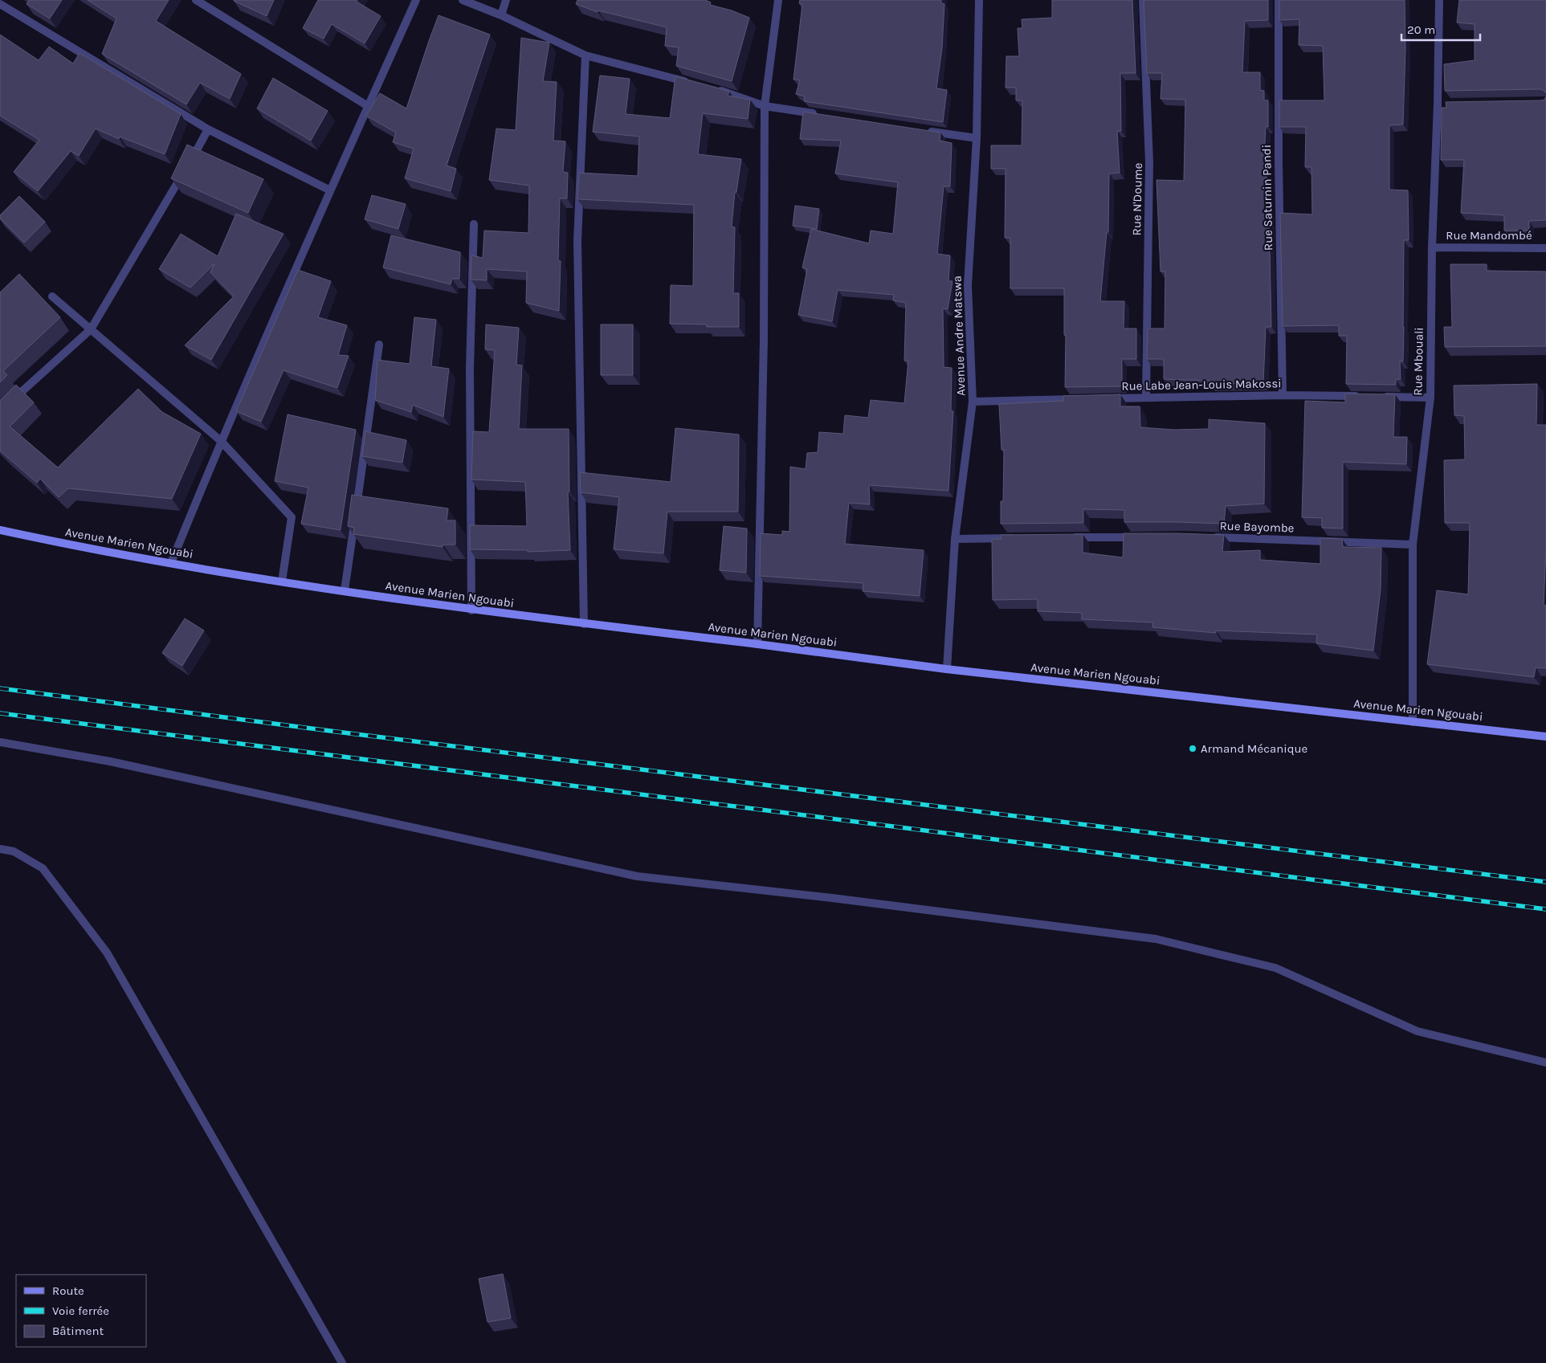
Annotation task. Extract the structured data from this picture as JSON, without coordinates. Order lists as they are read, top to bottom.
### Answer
{
  "streets": {
    "street": [
      "Rue Saturnin Pandi",
      "Rue N'Doume",
      "Rue Mandombé",
      "Avenue Andre Matswa",
      "Rue Mbouali",
      "Rue Labe Jean-Louis Makossi",
      "Rue Bayombe",
      "Avenue Marien Ngouabi"
    ]
  },
  "crossings": [
    ["Rue Saturnin Pandi", "Rue Labe Jean-Louis Makossi"],
    ["Rue N'Doume", "Rue Labe Jean-Louis Makossi"],
    ["Rue Mandombé", "Rue Mbouali"],
    ["Avenue Andre Matswa", "Avenue Marien Ngouabi"],
    ["Rue Mbouali", "Rue Bayombe"],
    ["Rue Mbouali", "Avenue Marien Ngouabi"]
  ],
  "places": ["Armand Mécanique"],
  "legend": ["Route", "Voie ferrée", "Bâtiment"],
  "scale_bar": "20 m"
}
